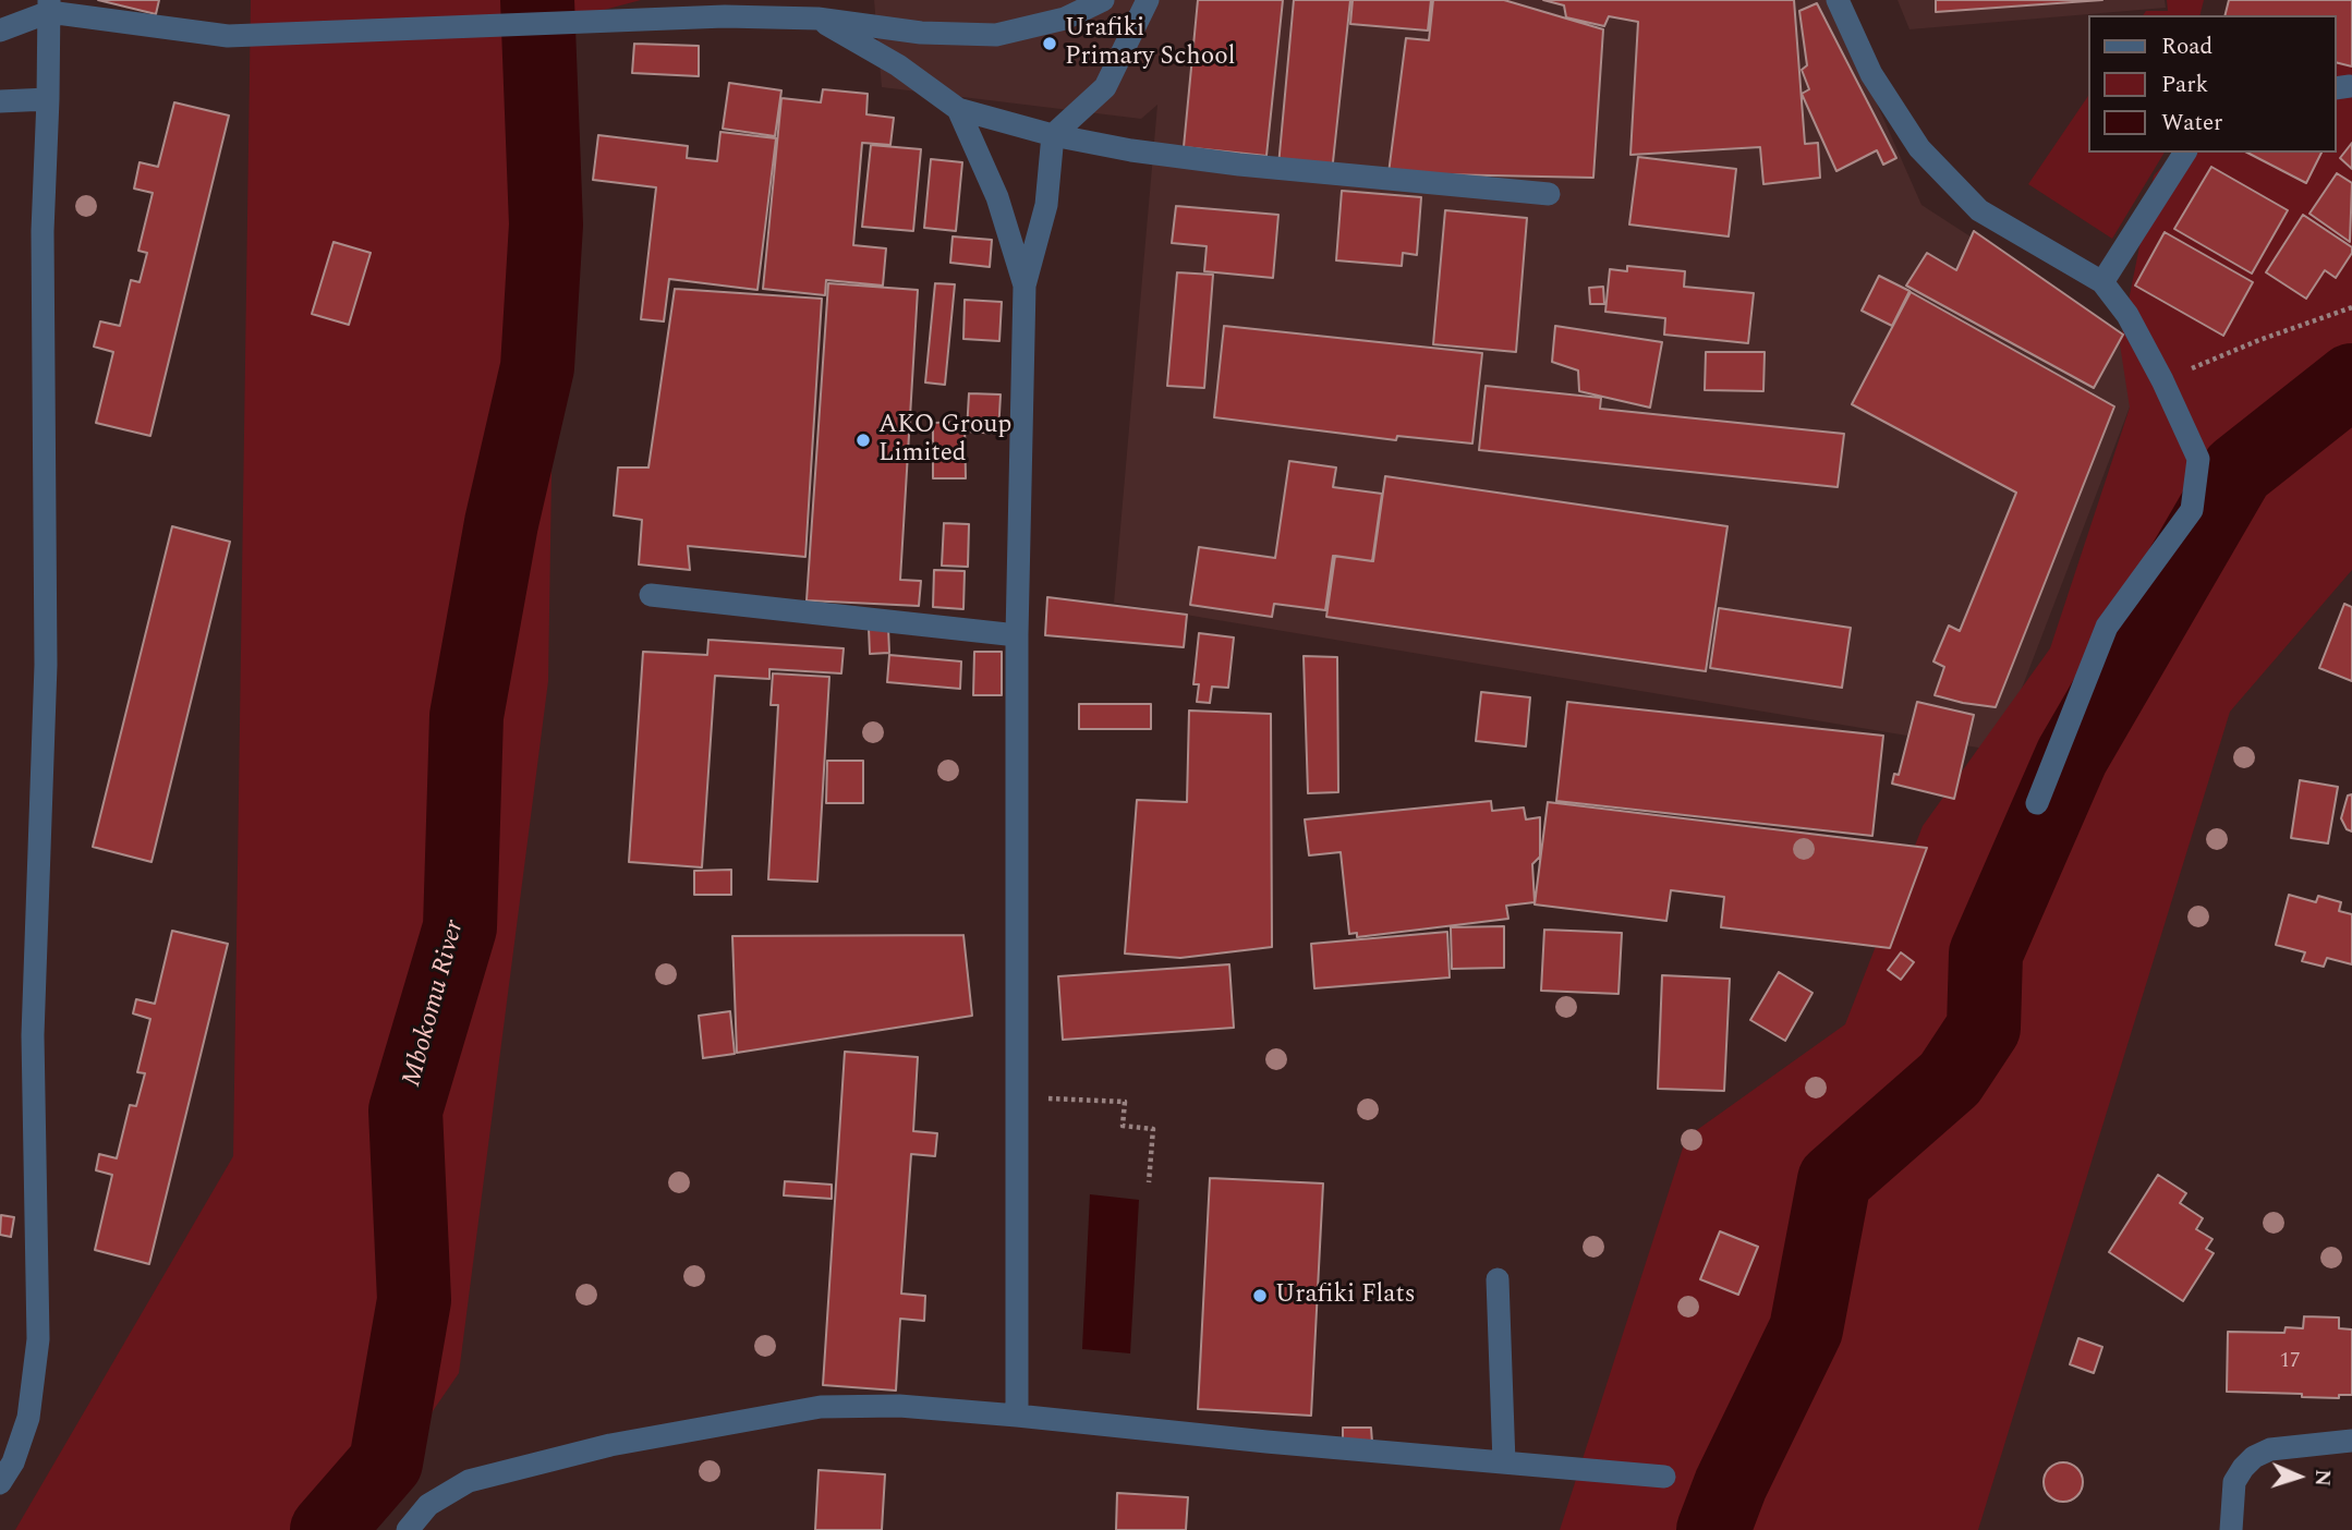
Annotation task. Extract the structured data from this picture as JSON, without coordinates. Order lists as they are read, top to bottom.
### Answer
{
  "water": ["Mbokomu River"],
  "places": ["Urafiki Primary School", "AKO Group Limited", "Urafiki Flats"],
  "house_numbers": ["17"],
  "legend": ["Road", "Park", "Water"],
  "north": "right"
}
